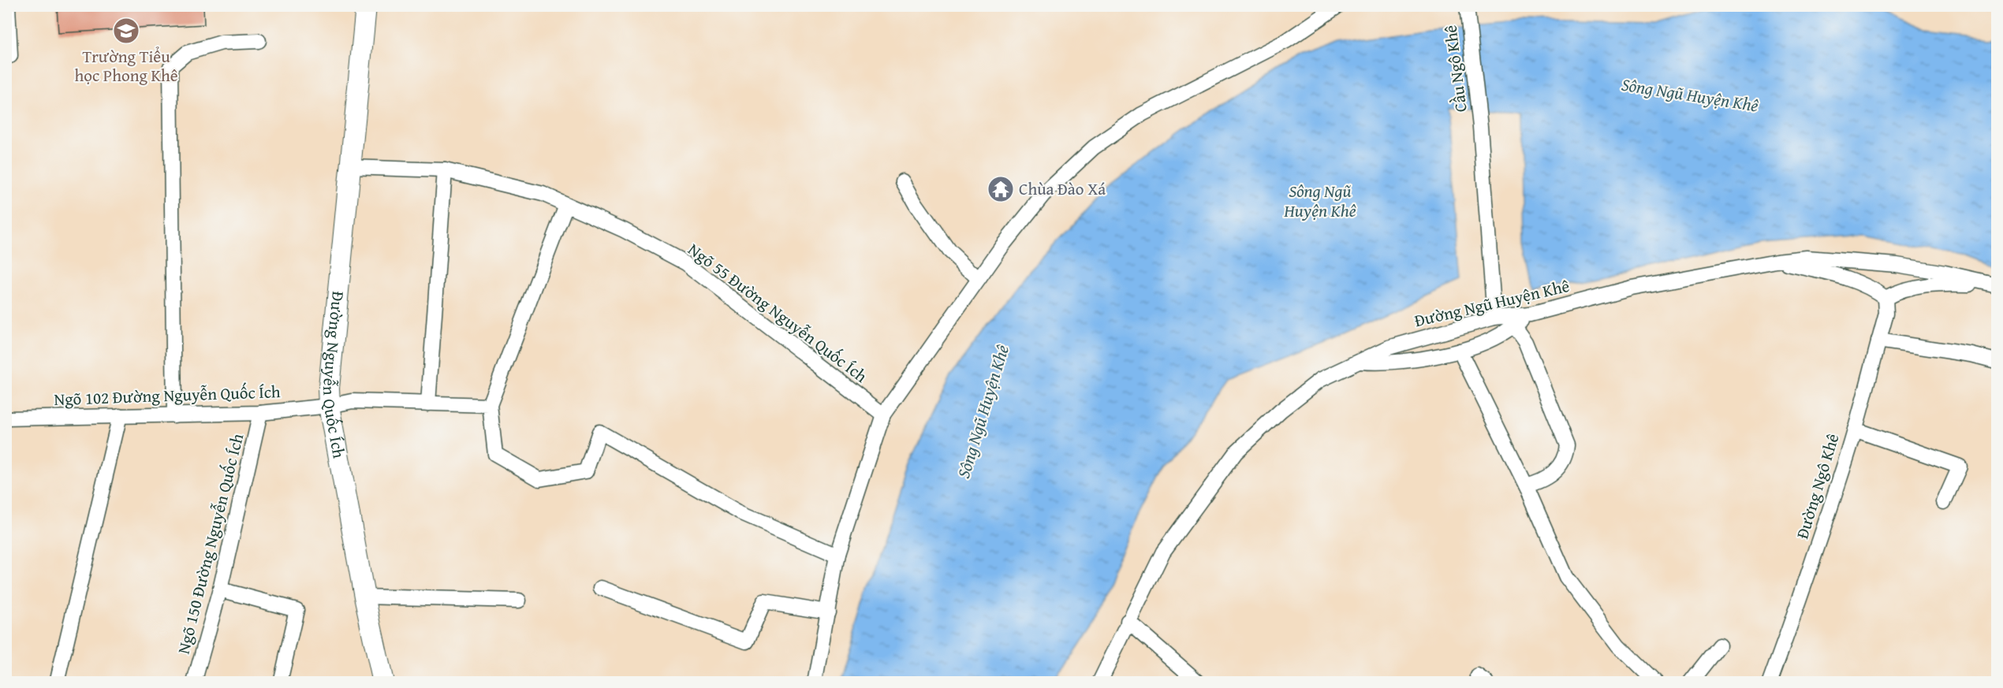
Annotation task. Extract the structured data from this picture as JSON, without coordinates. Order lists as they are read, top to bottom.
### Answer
{
  "streets": {
    "street": [
      "Cầu Ngô Khê",
      "Đường Ngũ Huyện Khê",
      "Ngõ 55 Đường Nguyễn Quốc Ích",
      "Đường Nguyễn Quốc Ích",
      "Ngõ 102 Đường Nguyễn Quốc Ích",
      "Đường Ngô Khê",
      "Ngõ 150 Đường Nguyễn Quốc Ích"
    ]
  },
  "crossings": [
    ["Cầu Ngô Khê", "Đường Ngũ Huyện Khê"],
    ["Ngõ 55 Đường Nguyễn Quốc Ích", "Đường Nguyễn Quốc Ích"],
    ["Đường Nguyễn Quốc Ích", "Ngõ 102 Đường Nguyễn Quốc Ích"],
    ["Ngõ 102 Đường Nguyễn Quốc Ích", "Ngõ 150 Đường Nguyễn Quốc Ích"]
  ],
  "water": ["Sông Ngũ Huyện Khê"],
  "places": {
    "school or university": ["Trường Tiểu học Phong Khê"],
    "temple": ["Chùa Đào Xá"]
  }
}
